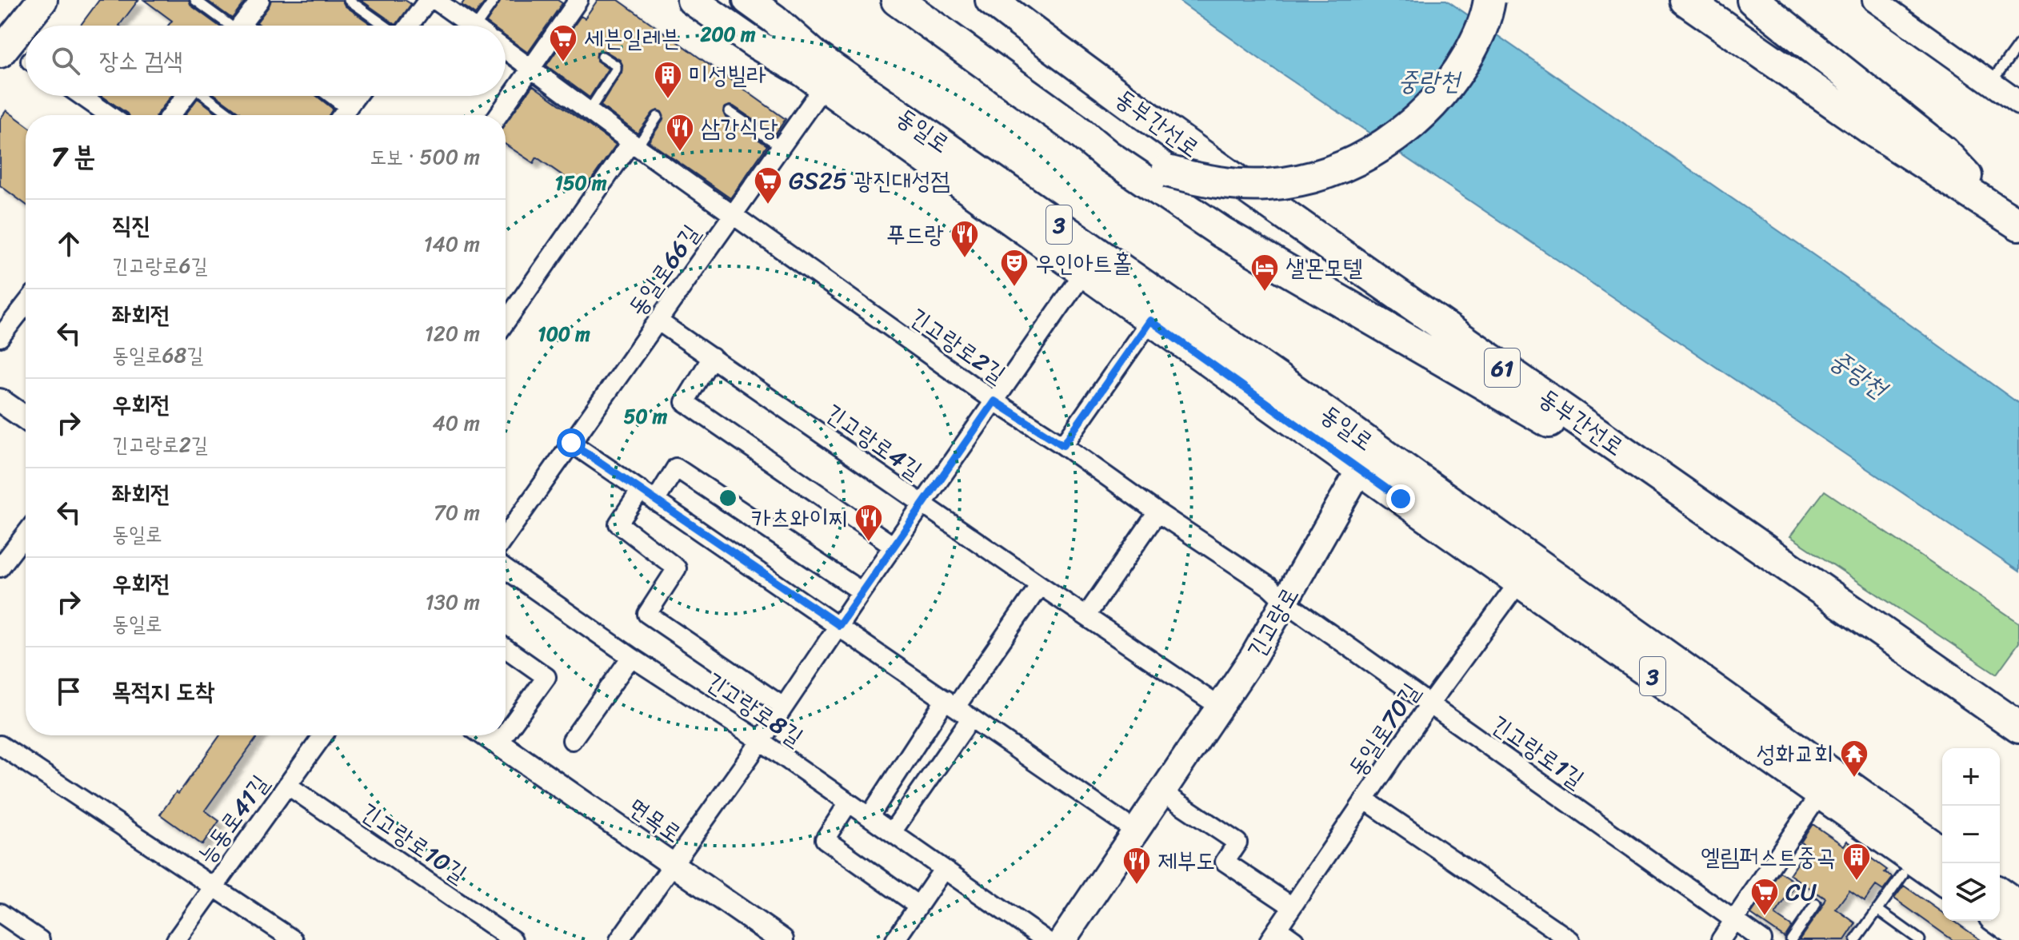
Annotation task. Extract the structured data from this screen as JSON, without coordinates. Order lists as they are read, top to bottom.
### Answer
{
  "streets": {
    "highway": ["동부간선로", "61"],
    "main road": ["동일로", "3", "긴고랑로"],
    "street": [
      "동일로66길",
      "긴고랑로2길",
      "긴고랑로4길",
      "긴고랑로8길",
      "동일로70길",
      "긴고랑로1길",
      "능동로41길",
      "면목로",
      "긴고랑로10길"
    ]
  },
  "crossings": [
    ["동일로", "동일로66길"],
    ["동일로", "긴고랑로"],
    ["동일로", "동일로70길"],
    ["동일로66길", "긴고랑로2길"],
    ["동일로66길", "긴고랑로4길"],
    ["긴고랑로2길", "긴고랑로"],
    ["긴고랑로2길", "긴고랑로1길"],
    ["긴고랑로4길", "긴고랑로"],
    ["긴고랑로", "긴고랑로1길"],
    ["동일로70길", "긴고랑로1길"],
    ["능동로41길", "긴고랑로10길"]
  ],
  "water": ["중랑천"],
  "places": {
    "supermarket": ["세븐일레븐", "GS25 광진대성점", "CU"],
    "building": ["미성빌라", "엘림퍼스트중곡"],
    "restaurant": [
      "삼강식당",
      "푸드랑",
      "카츠와이찌",
      "제부도"
    ],
    "theatre": ["우인아트홀"],
    "hotel": ["샐몬모텔"],
    "temple": ["성화교회"]
  },
  "page": {
    "search": "장소 검색",
    "heading": ["7 분", "도보 · 500 m"],
    "list": [
      ["직진", "긴고랑로6길", "140 m"],
      ["좌회전", "동일로68길", "120 m"],
      ["우회전", "긴고랑로2길", "40 m"],
      ["좌회전", "동일로", "70 m"],
      ["우회전", "동일로", "130 m"],
      "목적지 도착"
    ],
    "map_buttons": ["+", "−"]
  },
  "rings": [
    "200 m",
    "150 m",
    "100 m",
    "50 m"
  ]
}
